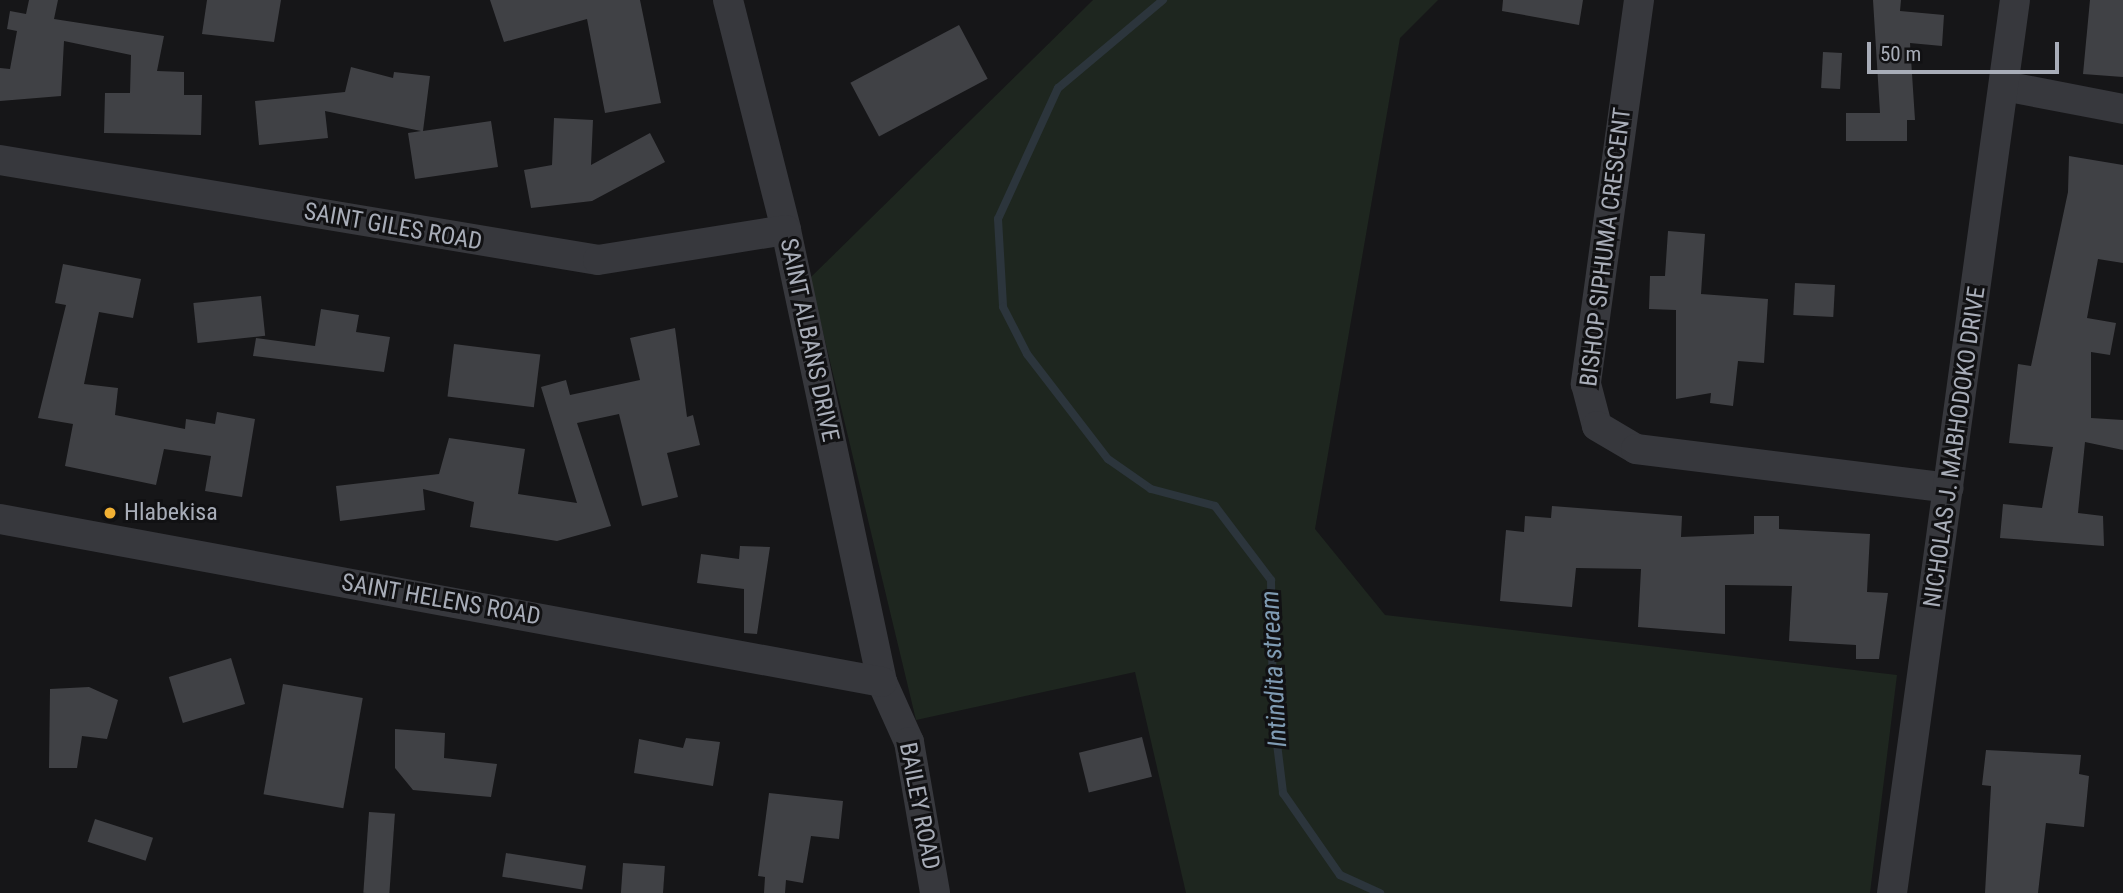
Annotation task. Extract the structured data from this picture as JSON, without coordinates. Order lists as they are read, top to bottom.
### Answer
{
  "streets": {
    "street": [
      "SAINT GILES ROAD",
      "BISHOP SIPHUMA CRESCENT",
      "SAINT ALBANS DRIVE",
      "NICHOLAS J. MABHODOKO DRIVE",
      "SAINT HELENS ROAD",
      "BAILEY ROAD"
    ]
  },
  "crossings": [
    ["SAINT GILES ROAD", "SAINT ALBANS DRIVE"],
    ["BISHOP SIPHUMA CRESCENT", "NICHOLAS J. MABHODOKO DRIVE"],
    ["SAINT ALBANS DRIVE", "SAINT HELENS ROAD"],
    ["SAINT ALBANS DRIVE", "BAILEY ROAD"],
    ["SAINT HELENS ROAD", "BAILEY ROAD"]
  ],
  "water": ["Intindita stream"],
  "places": ["Hlabekisa"],
  "scale_bar": "50 m"
}
